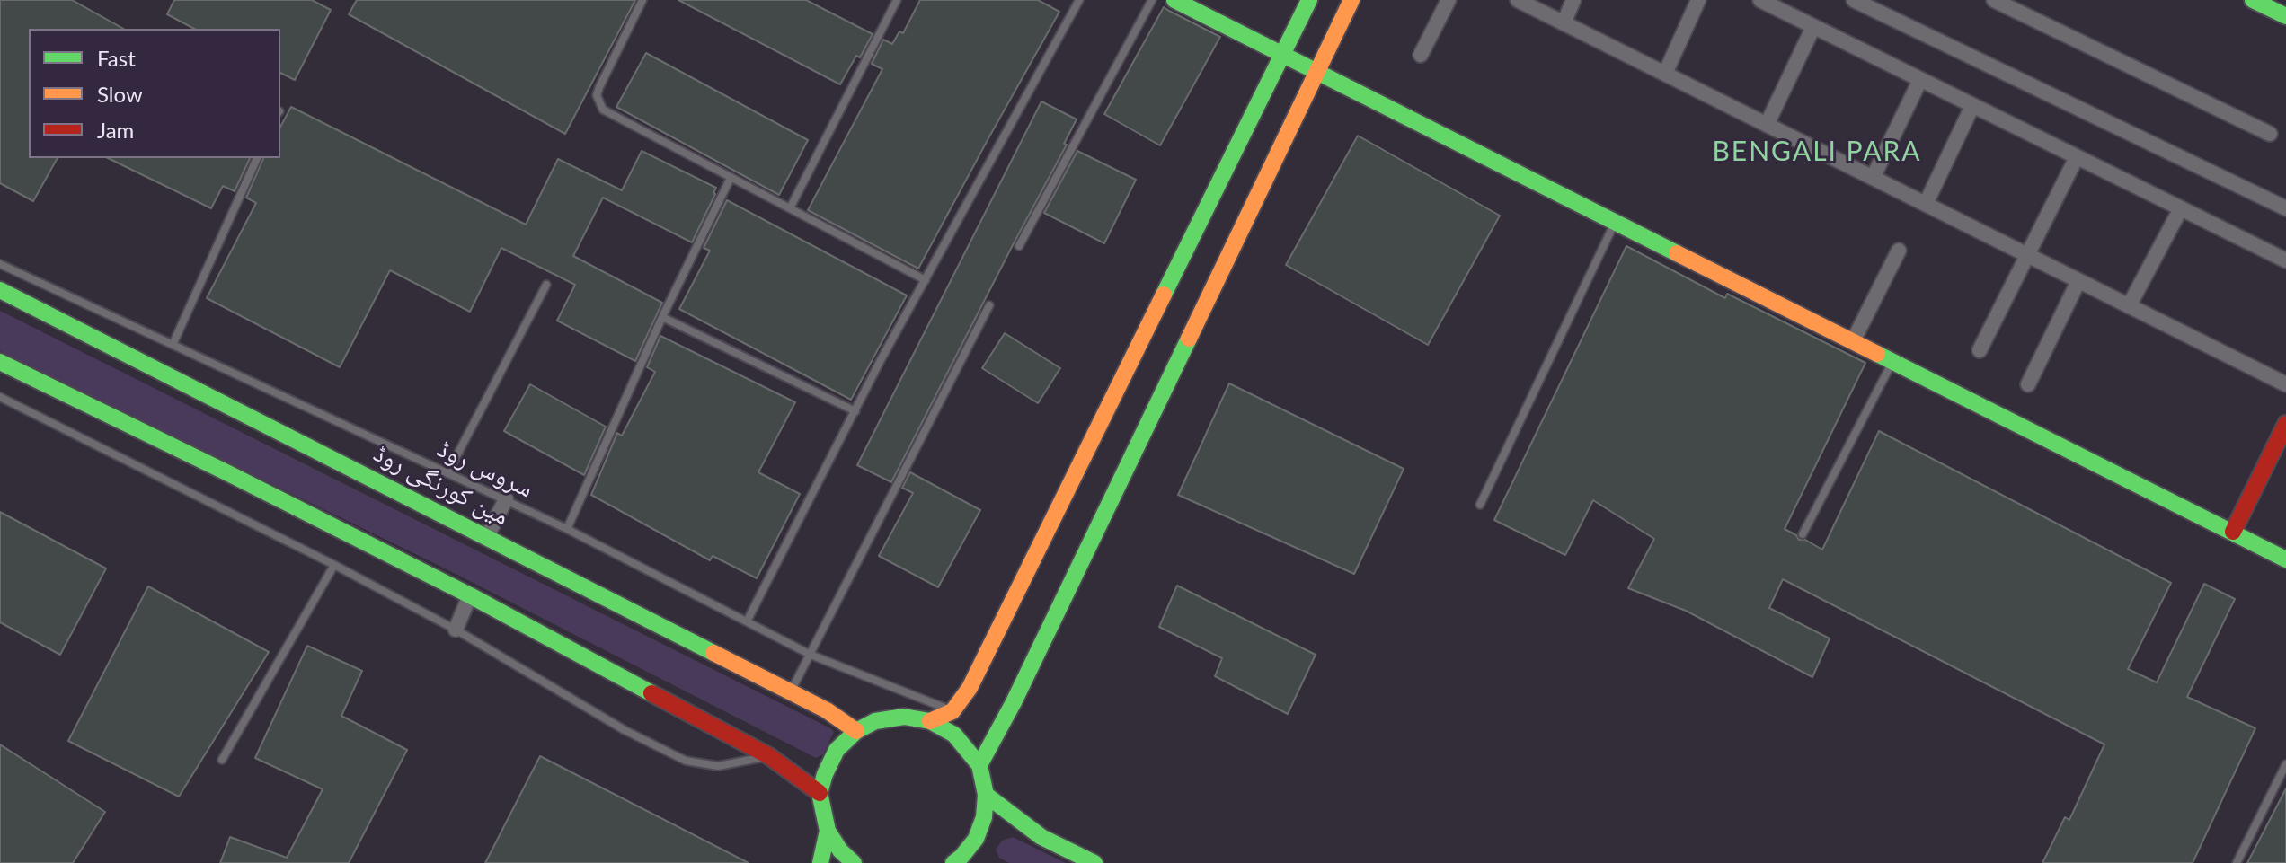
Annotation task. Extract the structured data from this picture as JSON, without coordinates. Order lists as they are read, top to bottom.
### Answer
{
  "streets": {
    "street": ["مین کورنگی روڈ"],
    "lane": ["سروس روڈ"]
  },
  "districts": ["BENGALI PARA"],
  "legend": ["Fast", "Slow", "Jam"]
}
